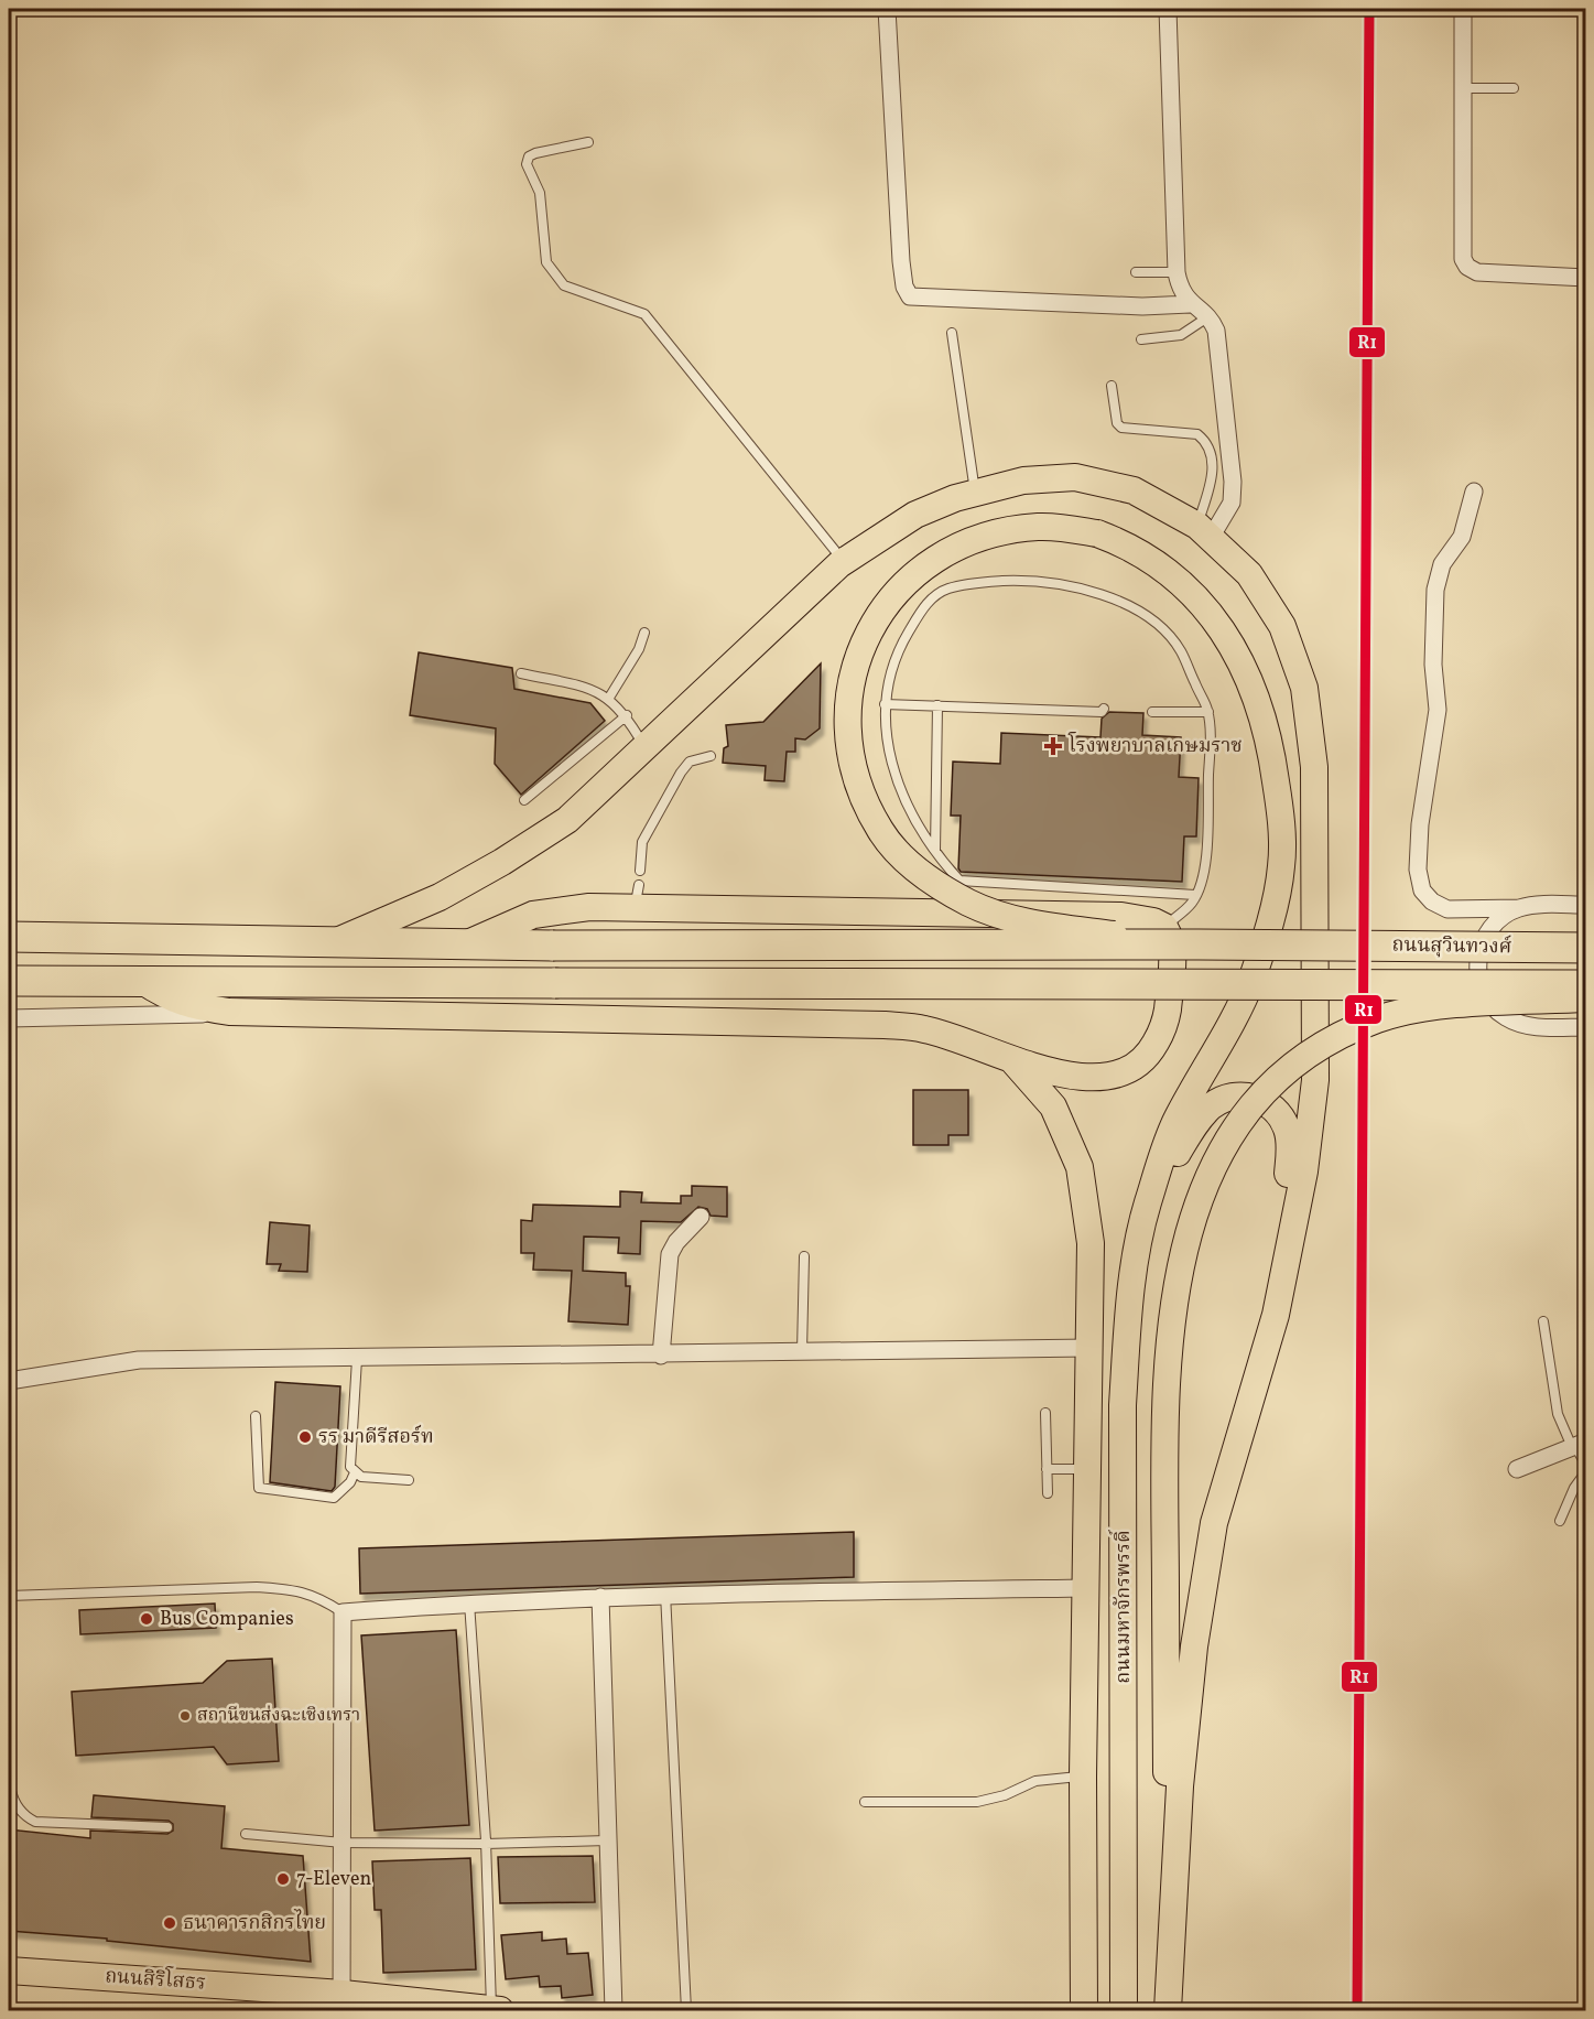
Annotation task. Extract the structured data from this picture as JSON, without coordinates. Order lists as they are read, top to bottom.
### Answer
{
  "streets": {
    "highway": ["ถนนสุวินทวงศ์"],
    "main road": ["ถนนมหาจักรพรรดิ์", "ถนนสิริโสธร"]
  },
  "places": {
    "health": ["โรงพยาบาลเกษมราช"],
    "other": [
      "รร มาดีรีสอร์ท",
      "Bus Companies",
      "สถานีขนส่งฉะเชิงเทรา",
      "7-Eleven",
      "ธนาคารกสิกรไทย"
    ]
  },
  "lines": ["transit line R1"]
}
